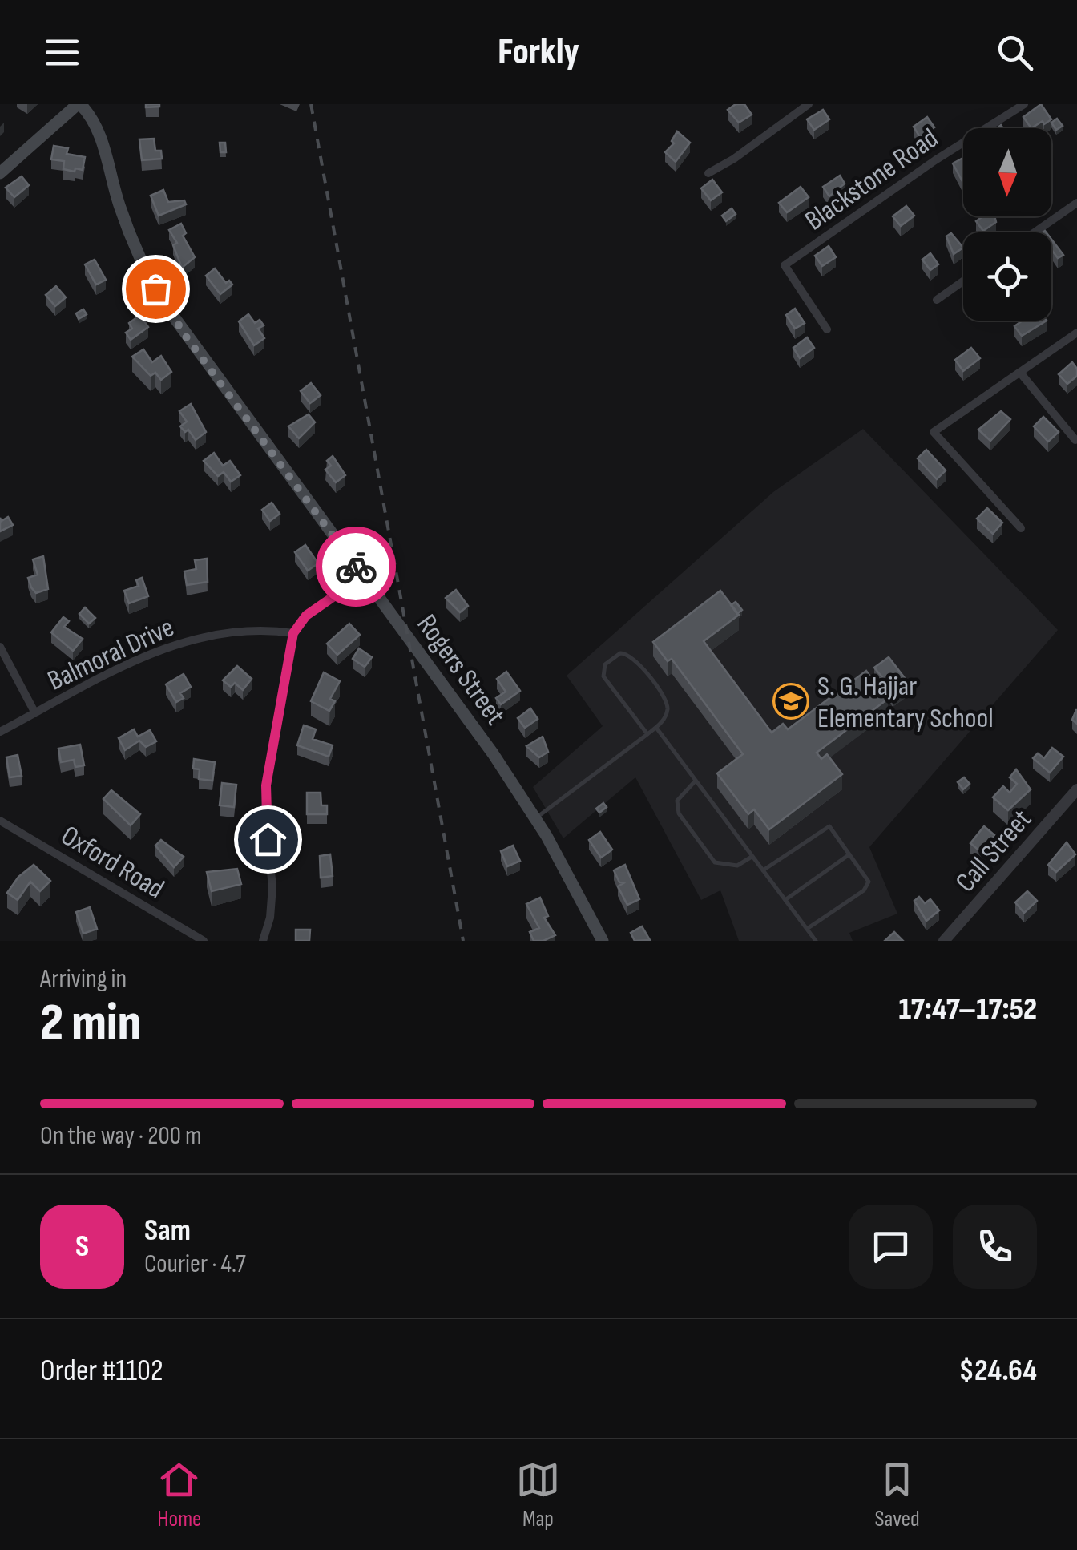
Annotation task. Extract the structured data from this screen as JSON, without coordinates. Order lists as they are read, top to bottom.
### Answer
{
  "streets": {
    "main road": ["Rogers Street"],
    "street": [
      "Blackstone Road",
      "Balmoral Drive",
      "Call Street",
      "Oxford Road"
    ]
  },
  "places": {
    "school or university": ["S. G. Hajjar Elementary School"]
  },
  "north": "bottom",
  "page": {
    "header": "Forkly",
    "heading": ["2 min", "Arriving in", "17:47–17:52"],
    "panel": [
      "Sam",
      "Courier · 4.7",
      "Order #1102",
      "$24.64"
    ],
    "bar": "On the way · 200 m",
    "round": "S",
    "tabs": ["Home", "Map", "Saved"]
  }
}
